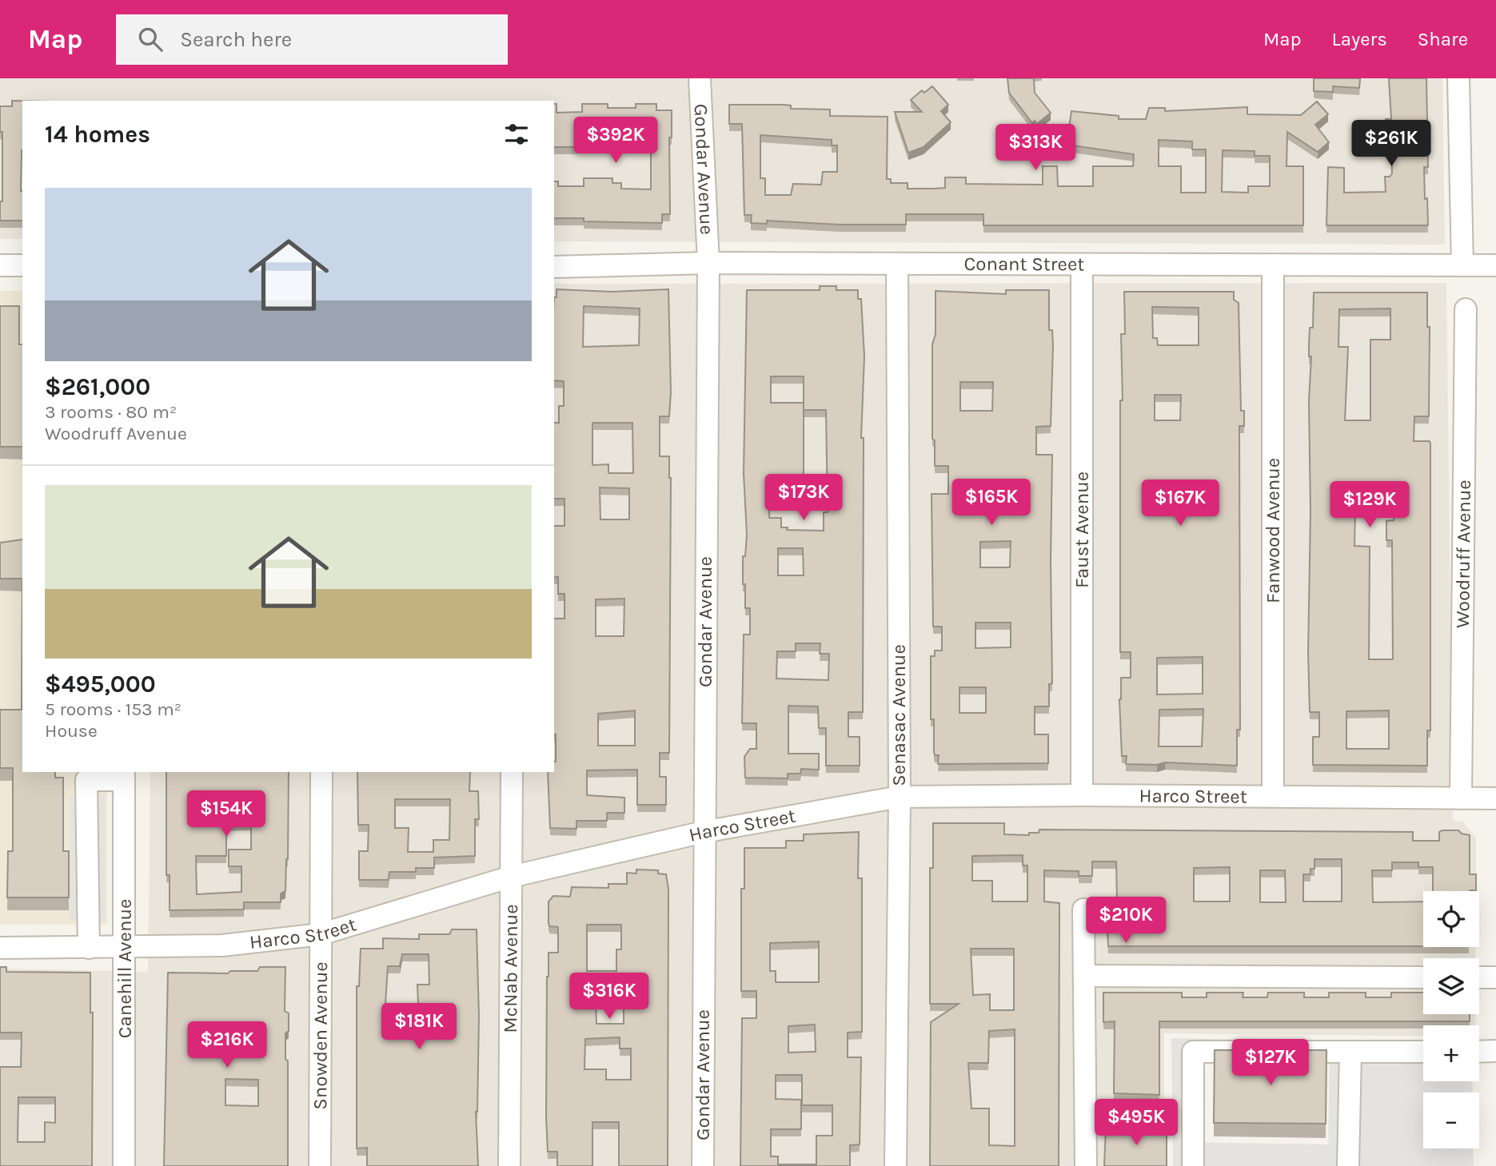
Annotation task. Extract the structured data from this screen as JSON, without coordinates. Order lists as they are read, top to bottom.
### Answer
{
  "streets": {
    "street": [
      "Gondar Avenue",
      "Conant Street",
      "Faust Avenue",
      "Fanwood Avenue",
      "Woodruff Avenue",
      "Senasac Avenue",
      "Harco Street",
      "Canehill Avenue",
      "McNab Avenue",
      "Snowden Avenue"
    ]
  },
  "crossings": [
    ["Gondar Avenue", "Conant Street"],
    ["Gondar Avenue", "Harco Street"],
    ["Conant Street", "Faust Avenue"],
    ["Conant Street", "Fanwood Avenue"],
    ["Conant Street", "Senasac Avenue"],
    ["Faust Avenue", "Harco Street"],
    ["Fanwood Avenue", "Harco Street"],
    ["Woodruff Avenue", "Harco Street"],
    ["Senasac Avenue", "Harco Street"],
    ["Harco Street", "Canehill Avenue"],
    ["Harco Street", "McNab Avenue"],
    ["Harco Street", "Snowden Avenue"]
  ],
  "page": {
    "header": "Map",
    "search": "Search here",
    "nav": ["Map", "Layers", "Share"],
    "heading": "14 homes",
    "price": [
      "$392K",
      "$261K",
      "$313K",
      "$173K",
      "$165K",
      "$167K",
      "$129K",
      "$154K",
      "$210K",
      "$316K",
      "$181K",
      "$216K",
      "$127K",
      "$495K"
    ],
    "list": [
      {
        "name": "$261,000",
        "note": "3 rooms · 80 m² · Woodruff Avenue"
      },
      {
        "name": "$495,000",
        "note": "5 rooms · 153 m² · House"
      }
    ],
    "map_buttons": ["+", "−"]
  }
}
